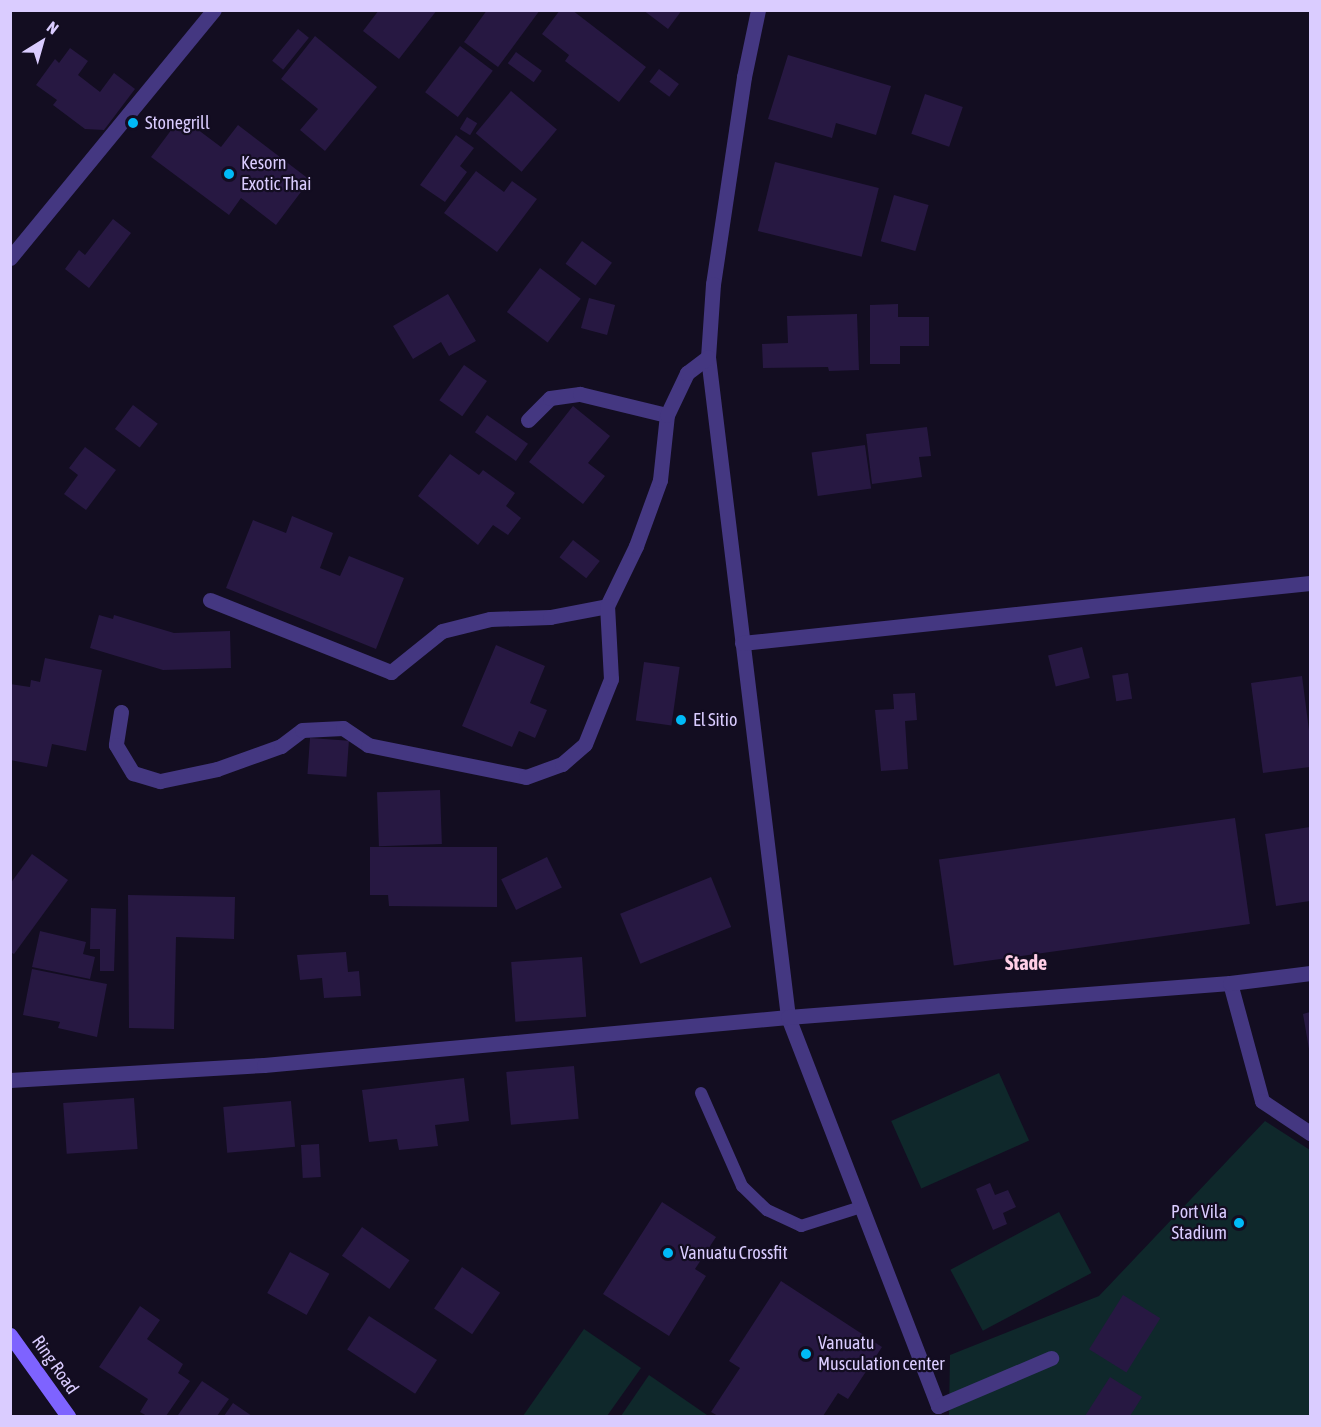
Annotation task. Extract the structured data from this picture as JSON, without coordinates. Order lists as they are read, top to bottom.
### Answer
{
  "streets": {
    "main road": ["Ring Road"]
  },
  "districts": ["Stade"],
  "places": [
    "Stonegrill",
    "Kesorn Exotic Thai",
    "El Sitio",
    "Port Vila Stadium",
    "Vanuatu Crossfit",
    "Vanuatu Musculation center"
  ],
  "north": "top right"
}
